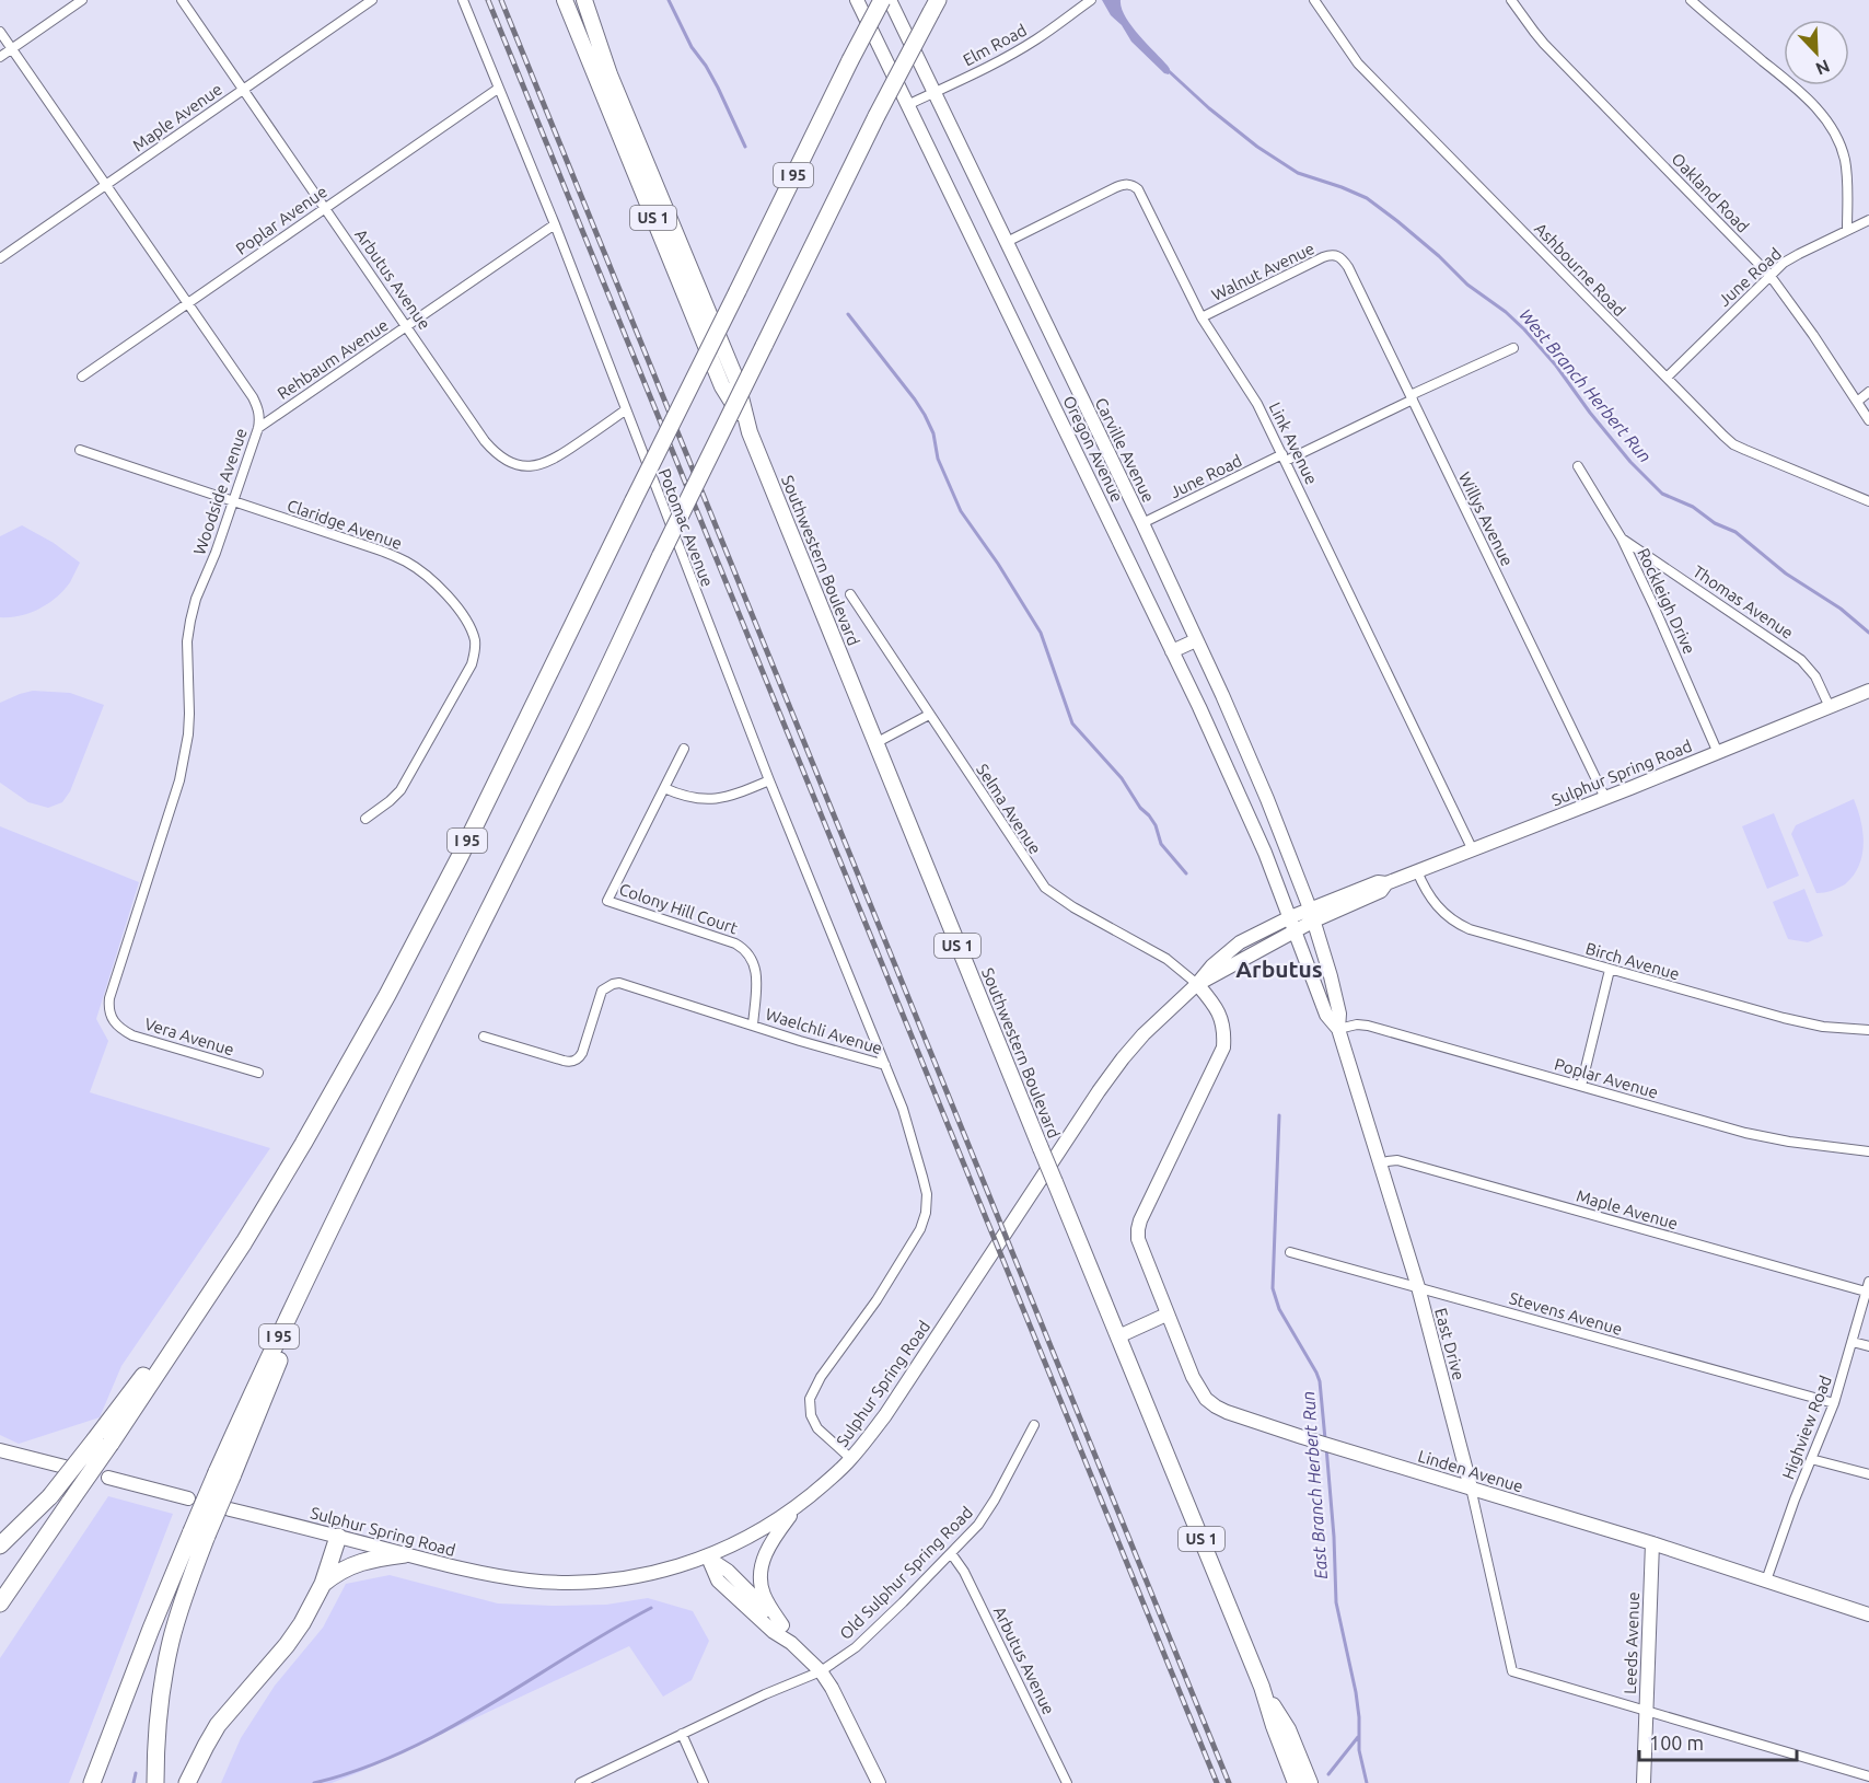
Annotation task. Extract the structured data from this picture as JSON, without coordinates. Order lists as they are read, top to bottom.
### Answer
{
  "streets": {
    "highway": ["I 95"],
    "main road": ["US 1", "Southwestern Boulevard"],
    "street": [
      "Elm Road",
      "Maple Avenue",
      "Oakland Road",
      "Poplar Avenue",
      "Ashbourne Road",
      "Walnut Avenue",
      "June Road",
      "Arbutus Avenue",
      "Rehbaum Avenue",
      "Link Avenue",
      "Oregon Avenue",
      "Carville Avenue",
      "Woodside Avenue",
      "Willys Avenue",
      "Claridge Avenue",
      "Potomac Avenue",
      "Rockleigh Drive",
      "Thomas Avenue",
      "Sulphur Spring Road",
      "Selma Avenue",
      "Colony Hill Court",
      "Birch Avenue",
      "Waelchli Avenue",
      "Vera Avenue",
      "Stevens Avenue",
      "East Drive",
      "Highview Road",
      "Linden Avenue",
      "Old Sulphur Spring Road",
      "Leeds Avenue"
    ]
  },
  "crossings": [
    ["Elm Road", "Oregon Avenue"],
    ["Elm Road", "Carville Avenue"],
    ["Maple Avenue", "Arbutus Avenue"],
    ["Maple Avenue", "Woodside Avenue"],
    ["Maple Avenue", "East Drive"],
    ["Maple Avenue", "Highview Road"],
    ["Oakland Road", "June Road"],
    ["Poplar Avenue", "Arbutus Avenue"],
    ["Poplar Avenue", "Woodside Avenue"],
    ["Poplar Avenue", "Potomac Avenue"],
    ["Poplar Avenue", "East Drive"],
    ["Ashbourne Road", "June Road"],
    ["Walnut Avenue", "Link Avenue"],
    ["Walnut Avenue", "Willys Avenue"],
    ["June Road", "Link Avenue"],
    ["June Road", "Carville Avenue"],
    ["June Road", "Willys Avenue"],
    ["Arbutus Avenue", "Rehbaum Avenue"],
    ["Arbutus Avenue", "Potomac Avenue"],
    ["Arbutus Avenue", "Old Sulphur Spring Road"],
    ["Rehbaum Avenue", "Woodside Avenue"],
    ["Rehbaum Avenue", "Potomac Avenue"],
    ["Link Avenue", "Carville Avenue"],
    ["Link Avenue", "Sulphur Spring Road"],
    ["Oregon Avenue", "Sulphur Spring Road"],
    ["Oregon Avenue", "East Drive"],
    ["Carville Avenue", "Sulphur Spring Road"],
    ["Carville Avenue", "East Drive"],
    ["Woodside Avenue", "Claridge Avenue"],
    ["Woodside Avenue", "Vera Avenue"],
    ["Willys Avenue", "Sulphur Spring Road"],
    ["Potomac Avenue", "Waelchli Avenue"],
    ["Rockleigh Drive", "Thomas Avenue"],
    ["Rockleigh Drive", "Sulphur Spring Road"],
    ["Thomas Avenue", "Sulphur Spring Road"],
    ["Sulphur Spring Road", "Selma Avenue"],
    ["Sulphur Spring Road", "Birch Avenue"],
    ["Sulphur Spring Road", "Waelchli Avenue"],
    ["Sulphur Spring Road", "East Drive"],
    ["Colony Hill Court", "Waelchli Avenue"],
    ["Stevens Avenue", "East Drive"],
    ["Stevens Avenue", "Highview Road"],
    ["East Drive", "Linden Avenue"],
    ["East Drive", "Leeds Avenue"],
    ["Highview Road", "Linden Avenue"],
    ["Linden Avenue", "Leeds Avenue"]
  ],
  "districts": ["Arbutus"],
  "water": ["West Branch Herbert Run", "East Branch Herbert Run"],
  "scale_bar": "100 m",
  "north": "bottom right"
}
